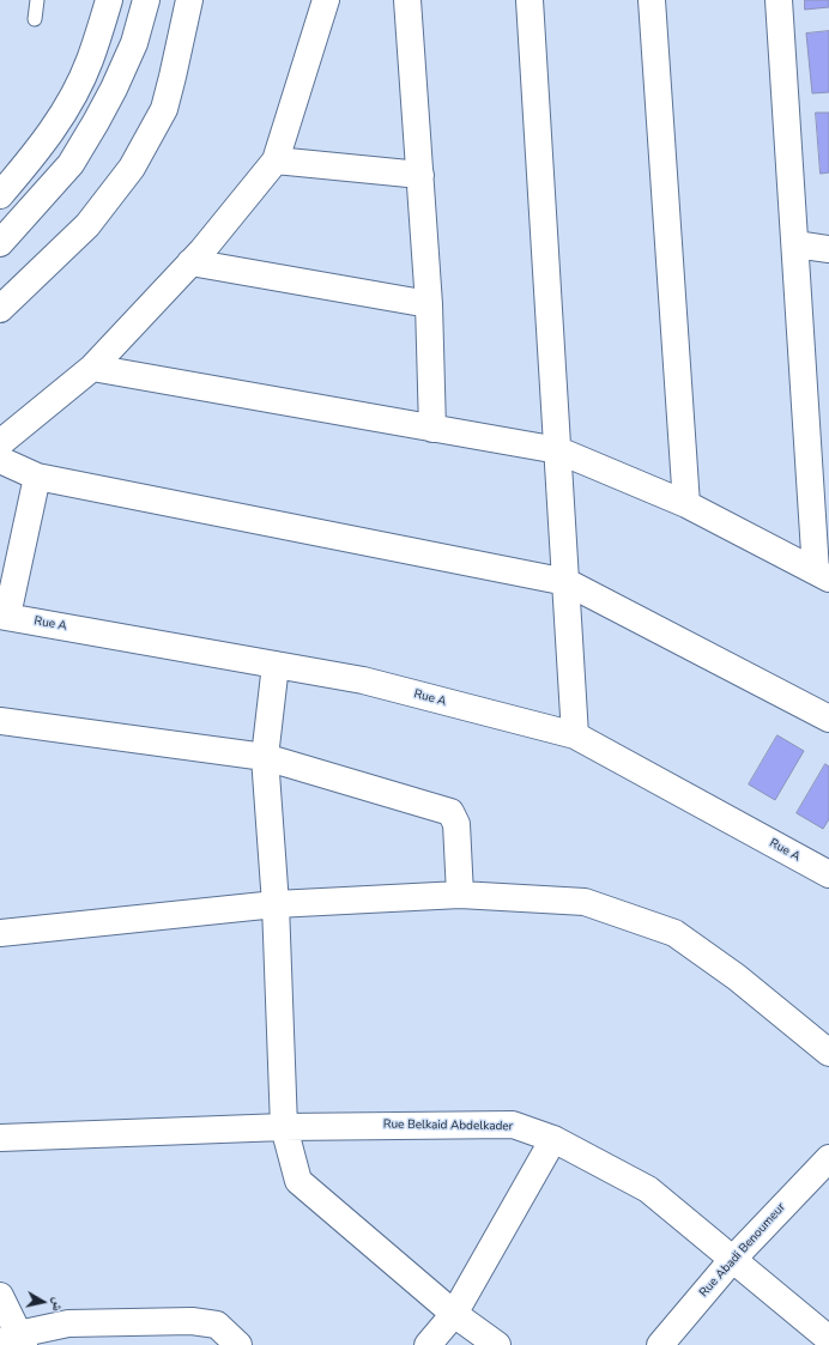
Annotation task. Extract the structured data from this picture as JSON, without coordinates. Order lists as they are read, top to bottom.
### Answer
{
  "streets": {
    "street": ["Rue A", "Rue Belkaid Abdelkader", "Rue Abadi Benoumeur"]
  },
  "crossings": [
    ["Rue Belkaid Abdelkader", "Rue Abadi Benoumeur"]
  ],
  "north": "right"
}
